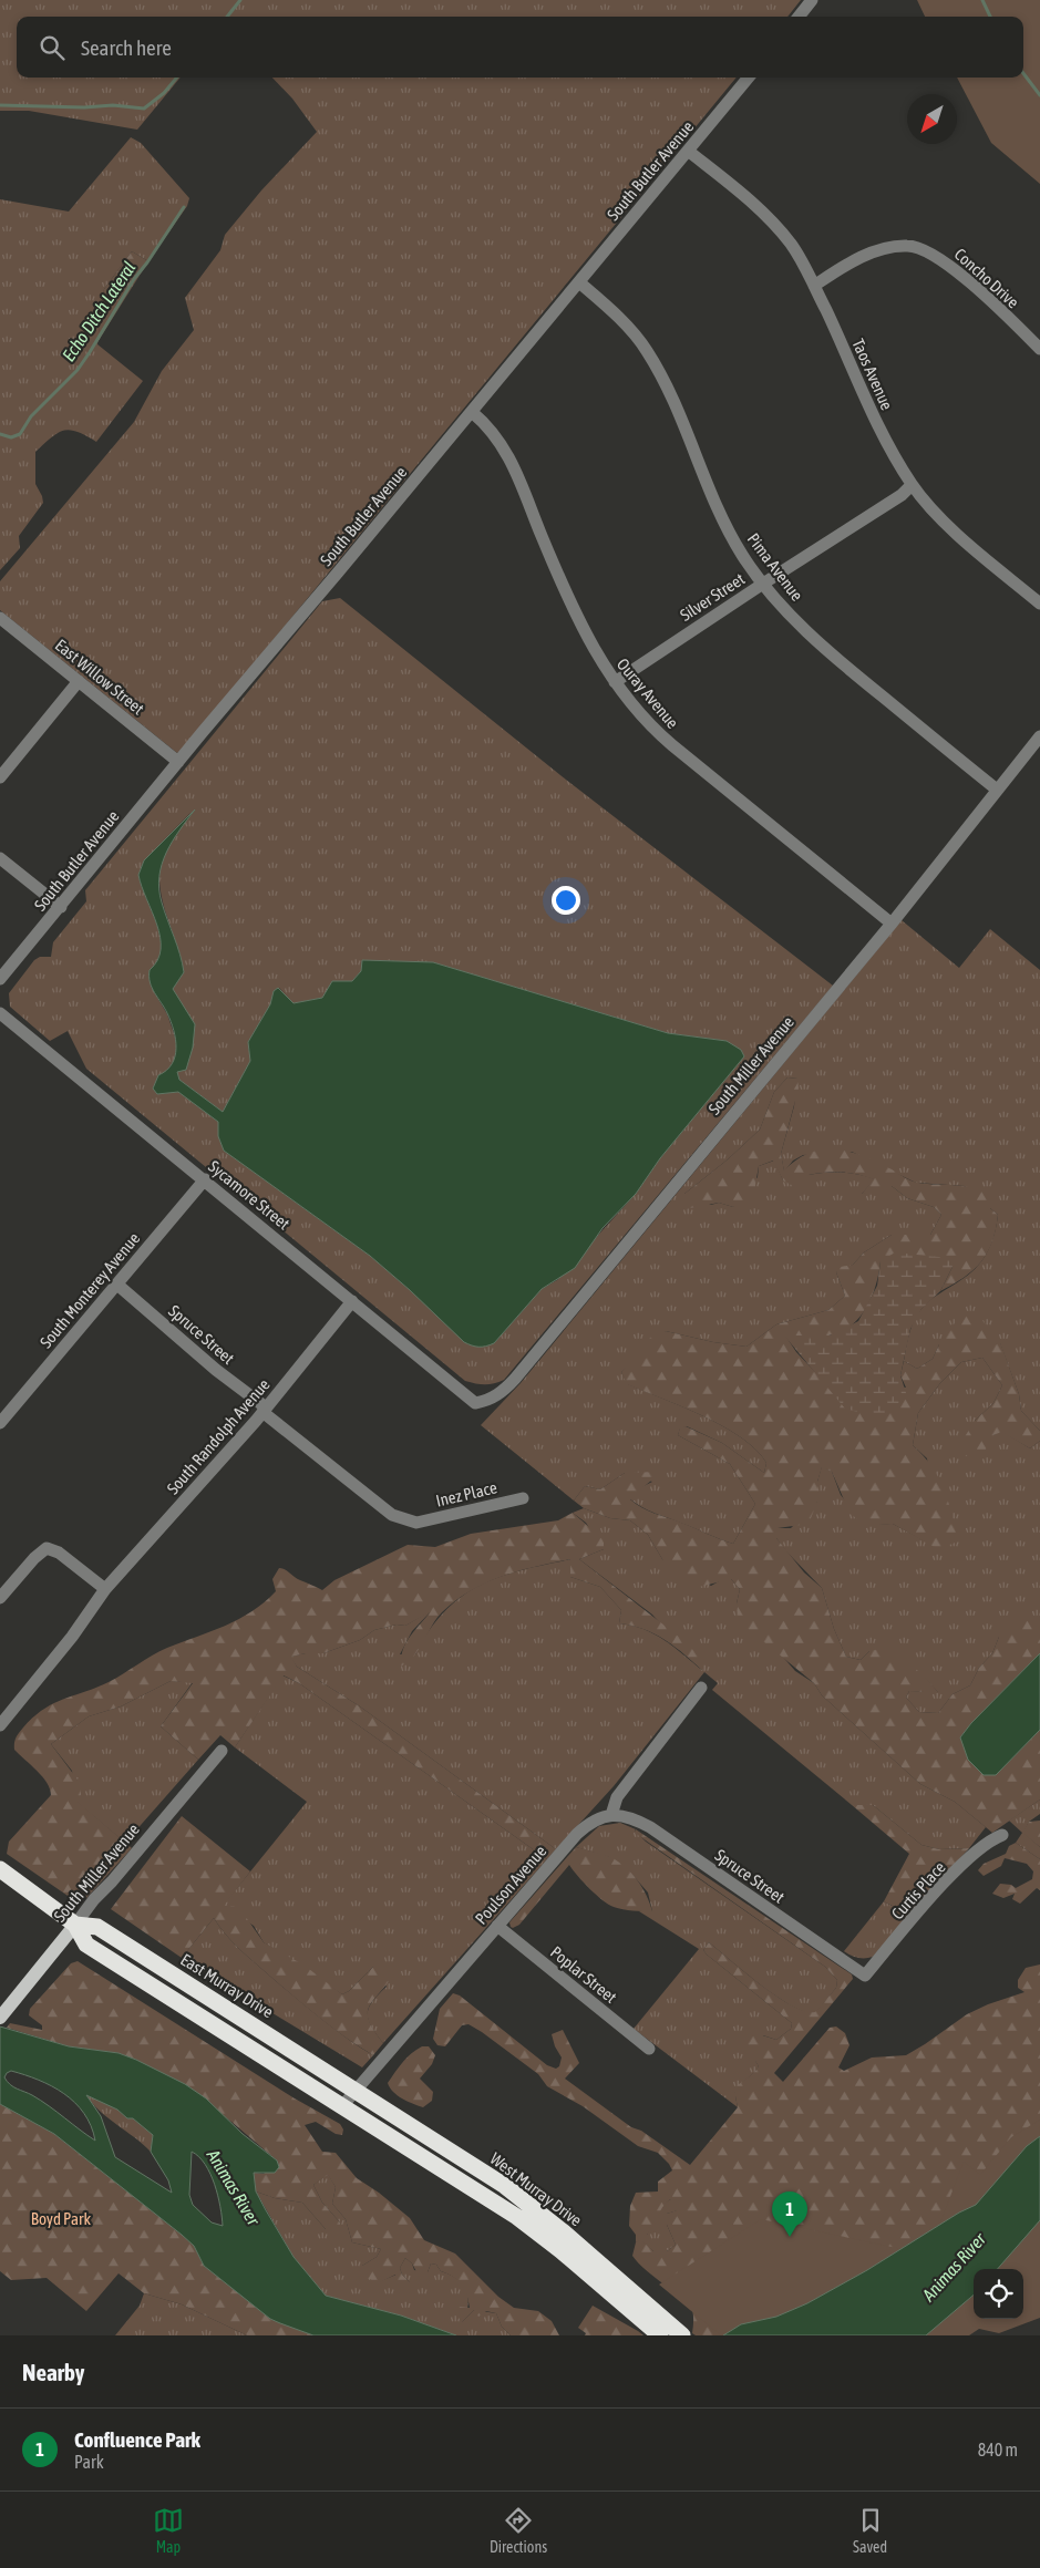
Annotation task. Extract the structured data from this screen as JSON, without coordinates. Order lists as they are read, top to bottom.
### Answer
{
  "streets": {
    "highway": ["East Murray Drive", "West Murray Drive"],
    "main road": ["South Miller Avenue"],
    "street": [
      "South Butler Avenue",
      "Concho Drive",
      "Taos Avenue",
      "Pima Avenue",
      "Silver Street",
      "East Willow Street",
      "Ouray Avenue",
      "Sycamore Street",
      "South Monterey Avenue",
      "Spruce Street",
      "South Randolph Avenue",
      "Inez Place",
      "Poulson Avenue",
      "Curtis Place",
      "Poplar Street"
    ]
  },
  "crossings": [
    ["South Butler Avenue", "Taos Avenue"],
    ["South Butler Avenue", "Pima Avenue"],
    ["South Butler Avenue", "East Willow Street"],
    ["South Butler Avenue", "Ouray Avenue"],
    ["Concho Drive", "Taos Avenue"],
    ["Taos Avenue", "Silver Street"],
    ["Pima Avenue", "Silver Street"],
    ["Pima Avenue", "South Miller Avenue"],
    ["Silver Street", "Ouray Avenue"],
    ["Ouray Avenue", "South Miller Avenue"],
    ["South Miller Avenue", "Sycamore Street"],
    ["South Miller Avenue", "East Murray Drive"],
    ["Sycamore Street", "South Monterey Avenue"],
    ["Sycamore Street", "South Randolph Avenue"],
    ["South Monterey Avenue", "Spruce Street"],
    ["Spruce Street", "South Randolph Avenue"],
    ["Spruce Street", "Inez Place"],
    ["Spruce Street", "Poulson Avenue"],
    ["Spruce Street", "Curtis Place"],
    ["Poulson Avenue", "Poplar Street"],
    ["Poulson Avenue", "East Murray Drive"],
    ["Poulson Avenue", "West Murray Drive"],
    ["East Murray Drive", "West Murray Drive"]
  ],
  "water": ["Echo Ditch Lateral", "Animas River"],
  "parks": ["Boyd Park"],
  "north": "bottom left",
  "page": {
    "search": "Search here",
    "pins": "1",
    "heading": "Nearby",
    "list": [
      {
        "mark": "1",
        "name": "Confluence Park",
        "note": "Park",
        "value": "840 m"
      }
    ],
    "nav": ["Map", "Directions", "Saved"]
  }
}
